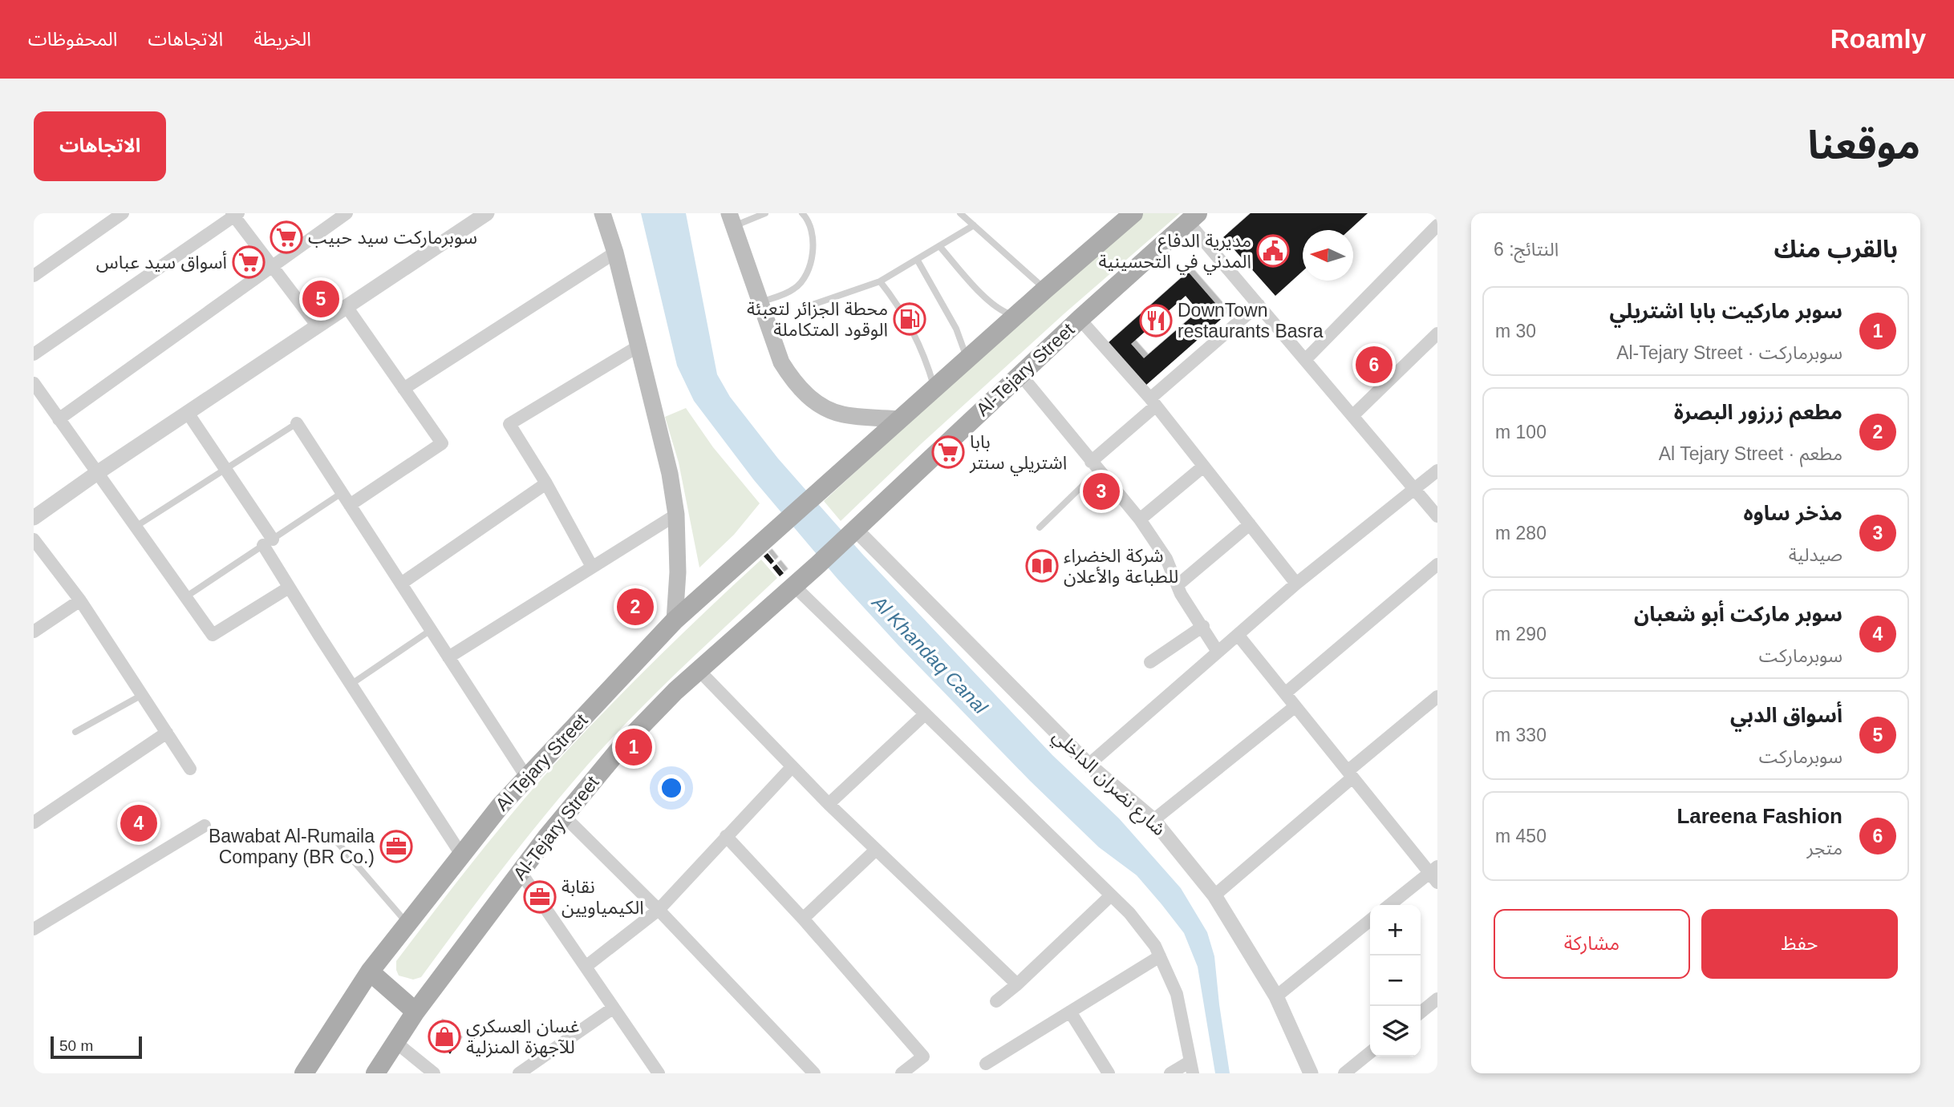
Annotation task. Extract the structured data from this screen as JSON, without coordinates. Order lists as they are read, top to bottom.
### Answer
{
  "streets": {
    "main road": ["Al-Tejary Street", "Al Tejary Street"],
    "street": ["شارع نضران الداخلي"]
  },
  "crossings": [
    ["Al-Tejary Street", "شارع نضران الداخلي"]
  ],
  "water": ["Al Khandaq Canal"],
  "places": {
    "supermarket": ["سوبرماركت سيد حبيب", "أسواق سيد عباس", "بابا اشتريلي سنتر"],
    "public building": ["مديرية الدفاع المدني في التحسينية"],
    "fuel station": ["محطة الجزائر لتعبئة الوقود المتكاملة"],
    "restaurant": ["DownTown restaurants Basra"],
    "library": ["شركة الخضراء للطباعة والأعلان"],
    "office": ["Bawabat Al-Rumaila Company (BR Co.)", "نقابة الكيمياويين"],
    "shop": ["غسان العسكري للآجهزة المنزلية"]
  },
  "scale_bar": "50 m",
  "north": "left",
  "page": {
    "header": "Roamly",
    "nav": ["الخريطة", "الاتجاهات", "المحفوظات"],
    "title": "موقعنا",
    "buttons": [
      "الاتجاهات",
      ["حفظ", "مشاركة"]
    ],
    "heading": ["بالقرب منك", "النتائج: 6"],
    "pins": [
      "5",
      "6",
      "3",
      "2",
      "1",
      "4"
    ],
    "list": [
      {
        "mark": "1",
        "name": "سوبر ماركيت بابا اشتريلي",
        "note": "سوبرماركت · Al-Tejary Street",
        "value": "30 m"
      },
      {
        "mark": "2",
        "name": "مطعم زرزور البصرة",
        "note": "مطعم · Al Tejary Street",
        "value": "100 m"
      },
      {
        "mark": "3",
        "name": "مذخر ساوه",
        "note": "صيدلية",
        "value": "280 m"
      },
      {
        "mark": "4",
        "name": "سوبر ماركت أبو شعبان",
        "note": "سوبرماركت",
        "value": "290 m"
      },
      {
        "mark": "5",
        "name": "أسواق الدبي",
        "note": "سوبرماركت",
        "value": "330 m"
      },
      {
        "mark": "6",
        "name": "Lareena Fashion",
        "note": "متجر",
        "value": "450 m"
      }
    ],
    "map_buttons": ["+", "−"],
    "scale": "50 m"
  }
}
